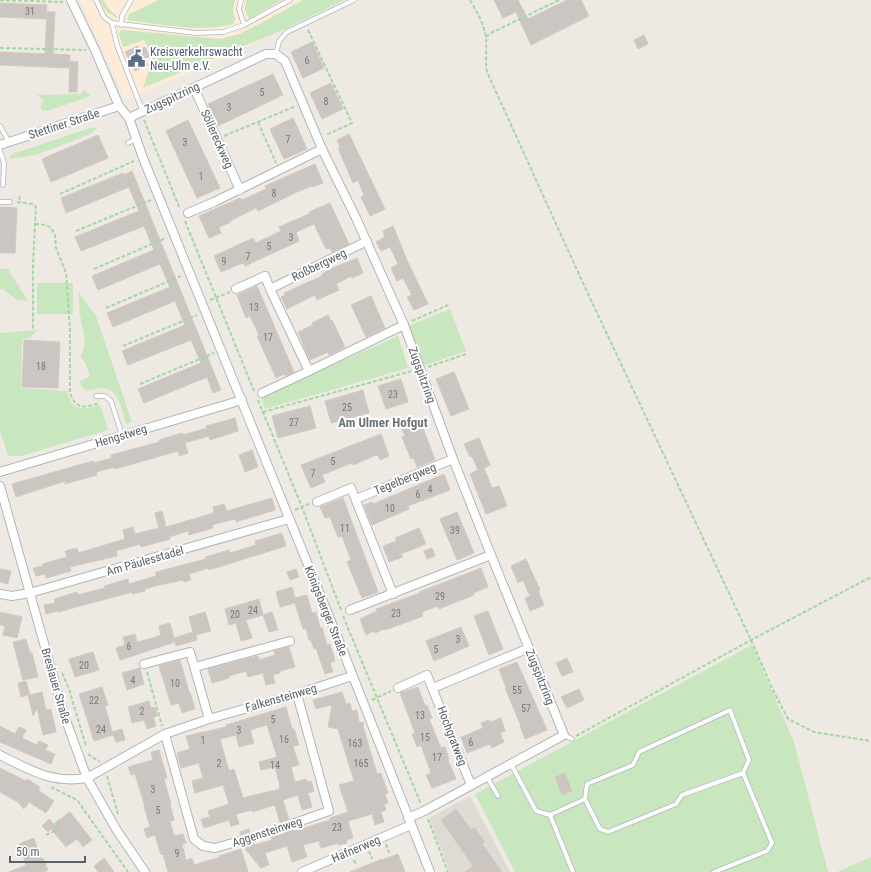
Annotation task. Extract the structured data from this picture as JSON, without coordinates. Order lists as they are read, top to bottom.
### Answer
{
  "streets": {
    "street": [
      "Zugspitzring",
      "Stettiner Straße",
      "Söllereckweg",
      "Roßbergweg",
      "Hengstweg",
      "Tegelbergweg",
      "Am Päulesstadel",
      "Königsberger Straße",
      "Breslauer Straße",
      "Falkensteinweg",
      "Hochgratweg",
      "Aggensteinweg",
      "Hafnerweg"
    ]
  },
  "crossings": [
    ["Zugspitzring", "Söllereckweg"],
    ["Zugspitzring", "Roßbergweg"],
    ["Zugspitzring", "Tegelbergweg"],
    ["Zugspitzring", "Königsberger Straße"],
    ["Stettiner Straße", "Königsberger Straße"],
    ["Hengstweg", "Königsberger Straße"],
    ["Am Päulesstadel", "Königsberger Straße"],
    ["Am Päulesstadel", "Breslauer Straße"],
    ["Königsberger Straße", "Falkensteinweg"],
    ["Königsberger Straße", "Hafnerweg"],
    ["Breslauer Straße", "Falkensteinweg"],
    ["Falkensteinweg", "Aggensteinweg"]
  ],
  "districts": ["Am Ulmer Hofgut"],
  "places": {
    "public building": ["Kreisverkehrswacht Neu-Ulm e.V."]
  },
  "house_numbers": [
    "31",
    "6",
    "5",
    "8",
    "3",
    "7",
    "3",
    "1",
    "8",
    "3",
    "5",
    "7",
    "9",
    "13",
    "17",
    "18",
    "23",
    "25",
    "27",
    "5",
    "7",
    "4",
    "6",
    "10",
    "11",
    "39",
    "29",
    "24",
    "23",
    "20",
    "3",
    "6",
    "5",
    "20",
    "4",
    "10",
    "55",
    "22",
    "57",
    "2",
    "13",
    "5",
    "24",
    "3",
    "15",
    "16",
    "1",
    "6",
    "163",
    "17",
    "2",
    "165",
    "14",
    "3",
    "5",
    "23",
    "9"
  ],
  "scale_bar": "50 m"
}
